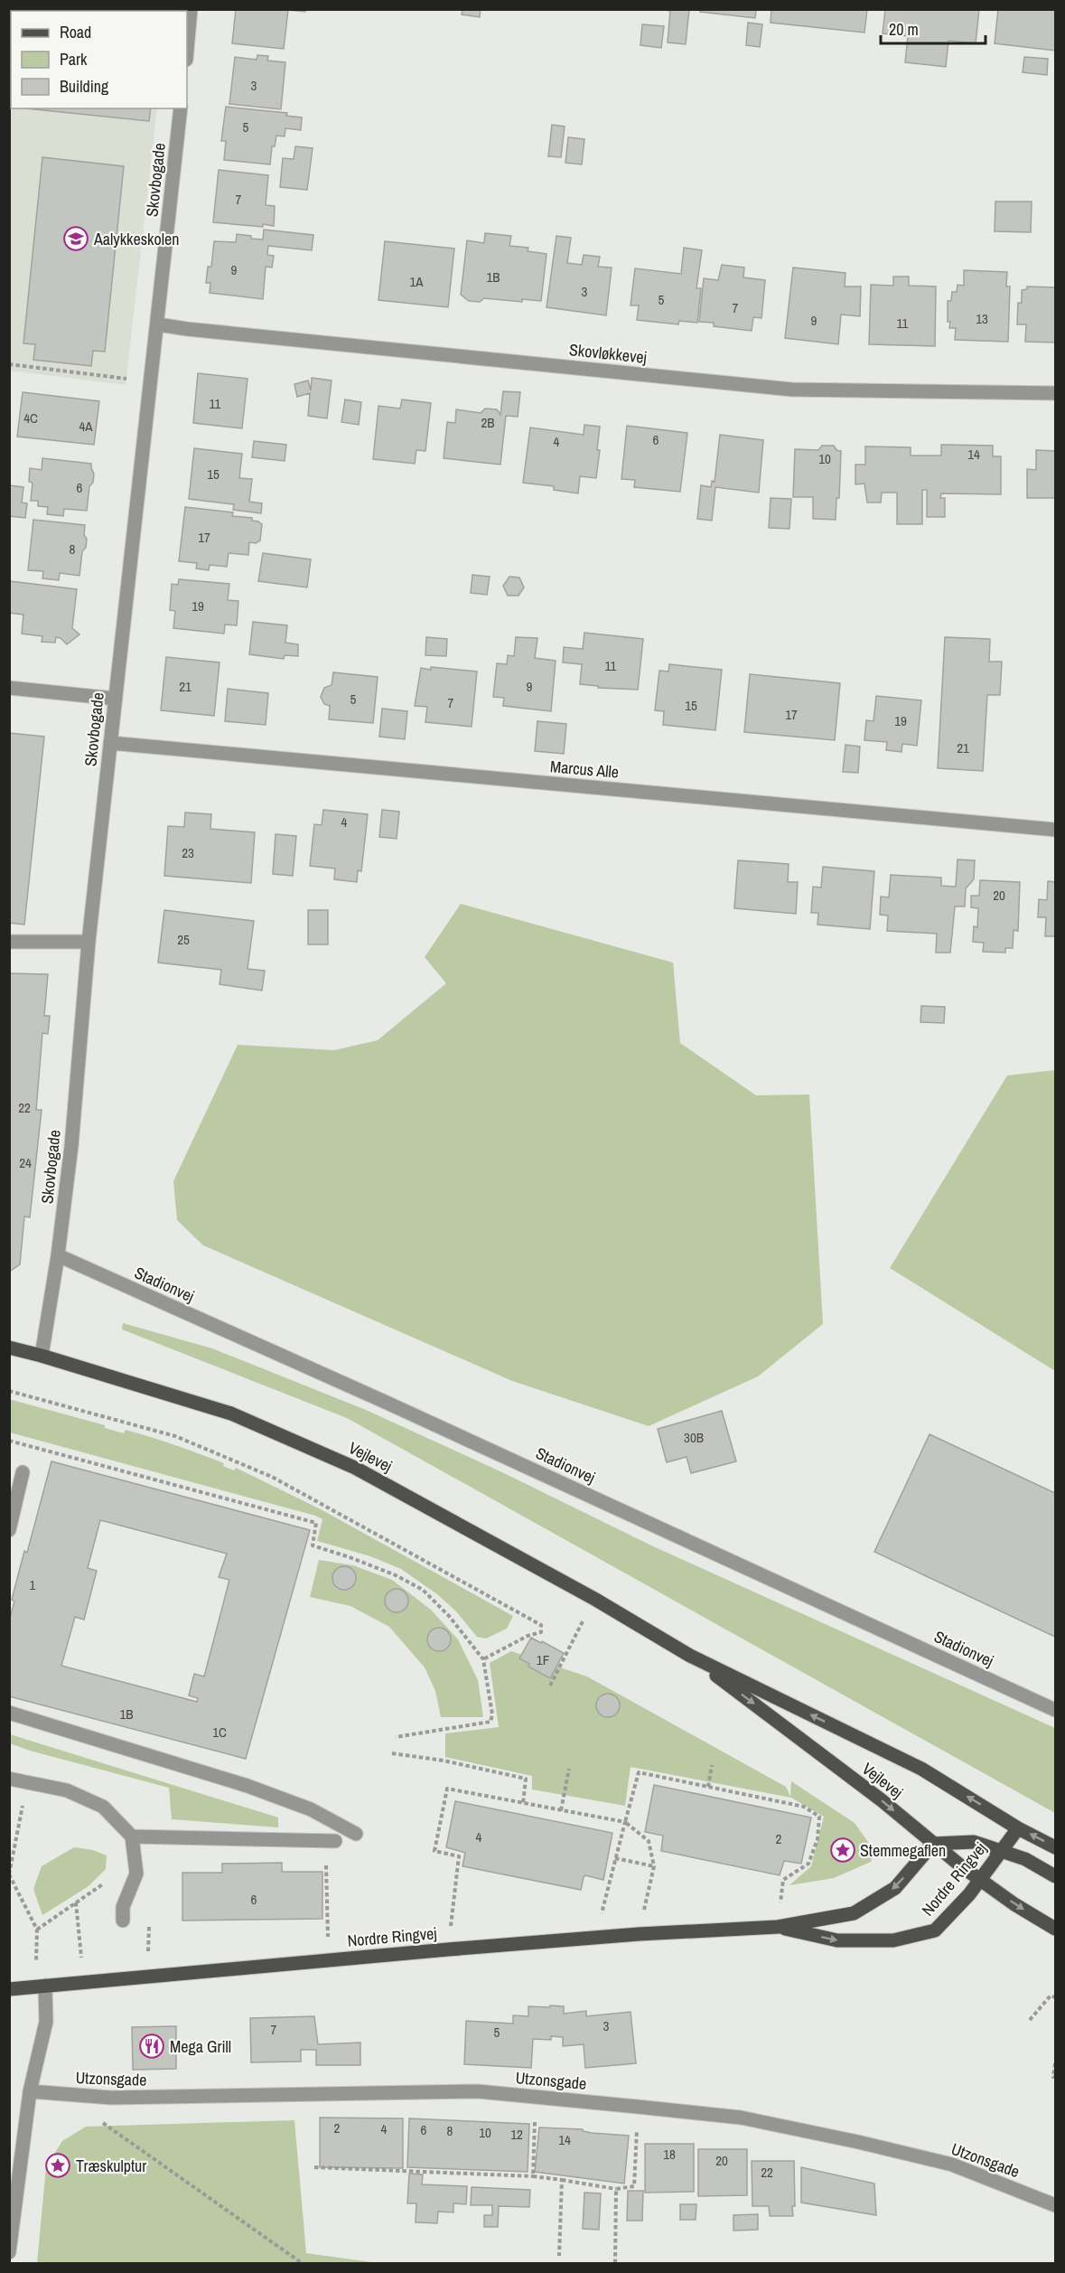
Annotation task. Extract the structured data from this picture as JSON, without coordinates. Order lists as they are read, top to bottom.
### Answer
{
  "streets": {
    "main road": ["Vejlevej", "Nordre Ringvej"],
    "street": [
      "Skovbogade",
      "Skovløkkevej",
      "Marcus Alle",
      "Stadionvej",
      "Utzonsgade"
    ]
  },
  "crossings": [
    ["Skovbogade", "Skovløkkevej"],
    ["Skovbogade", "Marcus Alle"],
    ["Skovbogade", "Stadionvej"],
    ["Skovbogade", "Vejlevej"],
    ["Vejlevej", "Nordre Ringvej"]
  ],
  "places": {
    "school or university": ["Aalykkeskolen"],
    "place": ["Stemmegaflen", "Træskulptur"],
    "restaurant": ["Mega Grill"]
  },
  "house_numbers": [
    "3",
    "5",
    "7",
    "9",
    "1B",
    "1A",
    "3",
    "5",
    "7",
    "13",
    "9",
    "11",
    "11",
    "4C",
    "2B",
    "4A",
    "6",
    "4",
    "14",
    "10",
    "15",
    "6",
    "17",
    "8",
    "19",
    "11",
    "21",
    "9",
    "5",
    "7",
    "15",
    "17",
    "19",
    "21",
    "4",
    "23",
    "20",
    "25",
    "22",
    "24",
    "30B",
    "1",
    "1F",
    "1B",
    "1C",
    "4",
    "2",
    "6",
    "3",
    "7",
    "5",
    "2",
    "4",
    "6",
    "8",
    "10",
    "12",
    "14",
    "18",
    "20",
    "22"
  ],
  "legend": ["Road", "Park", "Building"],
  "scale_bar": "20 m"
}
